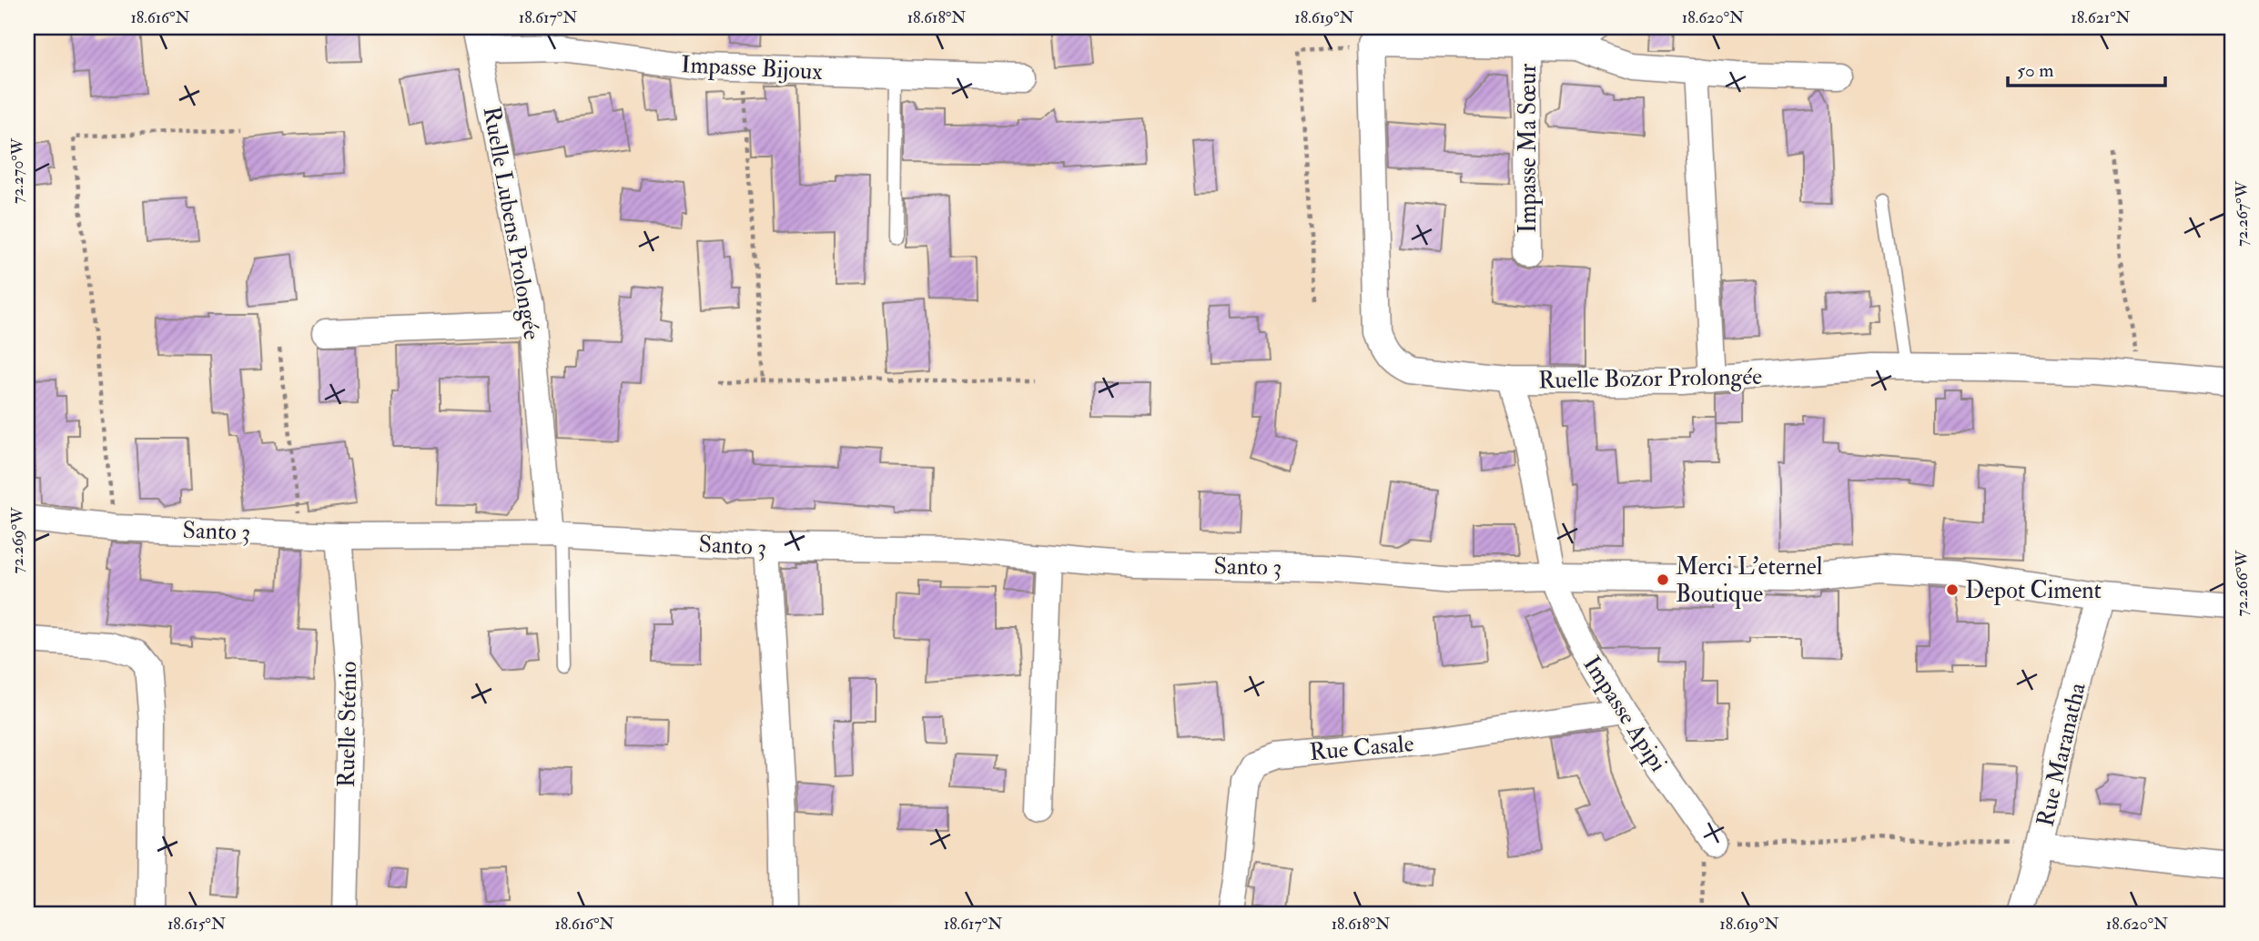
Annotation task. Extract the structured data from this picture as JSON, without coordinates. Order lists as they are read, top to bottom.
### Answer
{
  "streets": {
    "street": [
      "Impasse Bijoux",
      "Impasse Ma Sœur",
      "Ruelle Lubens Prolongée",
      "Ruelle Bozor Prolongée",
      "Santo 3",
      "Impasse Apipi",
      "Ruelle Sténio",
      "Rue Casale",
      "Rue Maranatha"
    ]
  },
  "crossings": [
    ["Impasse Bijoux", "Ruelle Lubens Prolongée"],
    ["Ruelle Lubens Prolongée", "Santo 3"],
    ["Ruelle Bozor Prolongée", "Impasse Apipi"],
    ["Santo 3", "Impasse Apipi"],
    ["Santo 3", "Ruelle Sténio"],
    ["Santo 3", "Rue Maranatha"],
    ["Impasse Apipi", "Rue Casale"]
  ],
  "places": ["Merci L'eternel Boutique", "Depot Ciment"],
  "scale_bar": "50 m",
  "coordinates": [
    "18.616°N",
    "18.617°N",
    "18.618°N",
    "18.619°N",
    "18.620°N",
    "18.621°N",
    "72.270°W",
    "72.267°W",
    "72.269°W",
    "72.266°W",
    "18.615°N"
  ]
}
